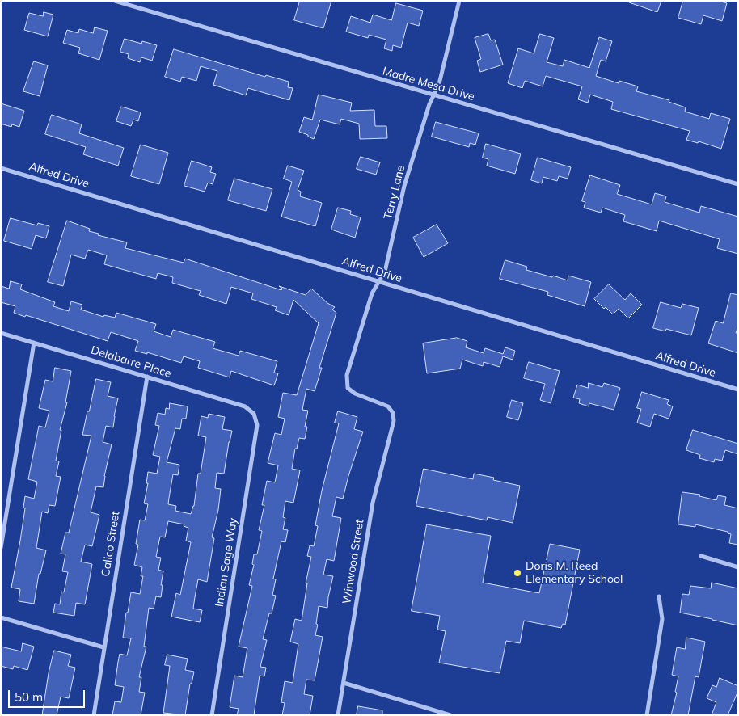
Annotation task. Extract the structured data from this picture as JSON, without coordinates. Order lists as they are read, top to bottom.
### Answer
{
  "streets": {
    "street": [
      "Madre Mesa Drive",
      "Alfred Drive",
      "Terry Lane",
      "Delabarre Place",
      "Calico Street",
      "Winwood Street",
      "Indian Sage Way"
    ]
  },
  "crossings": [
    ["Madre Mesa Drive", "Terry Lane"],
    ["Alfred Drive", "Terry Lane"],
    ["Terry Lane", "Winwood Street"],
    ["Delabarre Place", "Calico Street"],
    ["Delabarre Place", "Indian Sage Way"]
  ],
  "places": ["Doris M. Reed Elementary School"],
  "scale_bar": "50 m"
}
